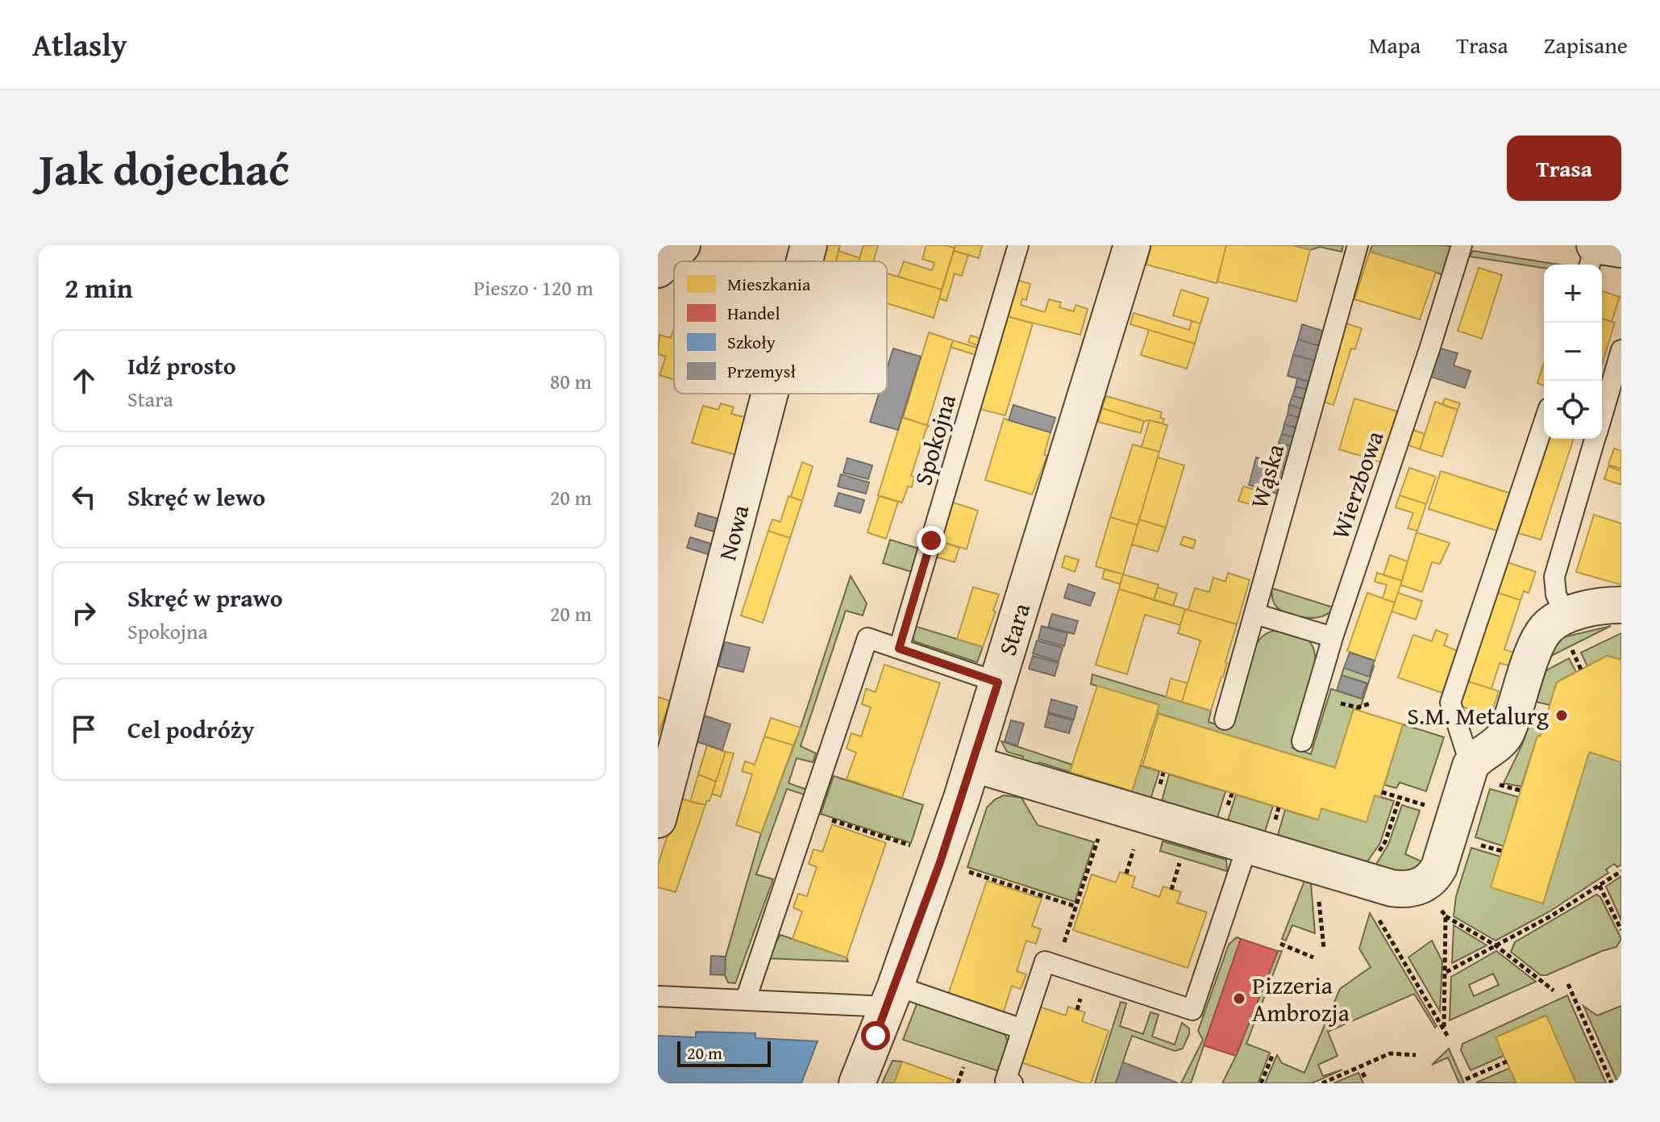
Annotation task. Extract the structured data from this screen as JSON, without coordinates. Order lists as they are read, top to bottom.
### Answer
{
  "streets": {
    "street": ["Nowa", "Stara"],
    "lane": ["Spokojna", "Wąska", "Wierzbowa"]
  },
  "places": ["S.M. Metalurg", "Pizzeria Ambrozja"],
  "legend": [
    "Mieszkania",
    "Handel",
    "Szkoły",
    "Przemysł"
  ],
  "scale_bar": "20 m",
  "page": {
    "header": "Atlasly",
    "nav": ["Mapa", "Trasa", "Zapisane"],
    "title": "Jak dojechać",
    "buttons": "Trasa",
    "heading": ["2 min", "Pieszo · 120 m"],
    "map_buttons": ["+", "−"],
    "list": [
      ["Idź prosto", "Stara", "80 m"],
      ["Skręć w lewo", "20 m"],
      ["Skręć w prawo", "Spokojna", "20 m"],
      "Cel podróży"
    ],
    "scale": "20 m"
  }
}
